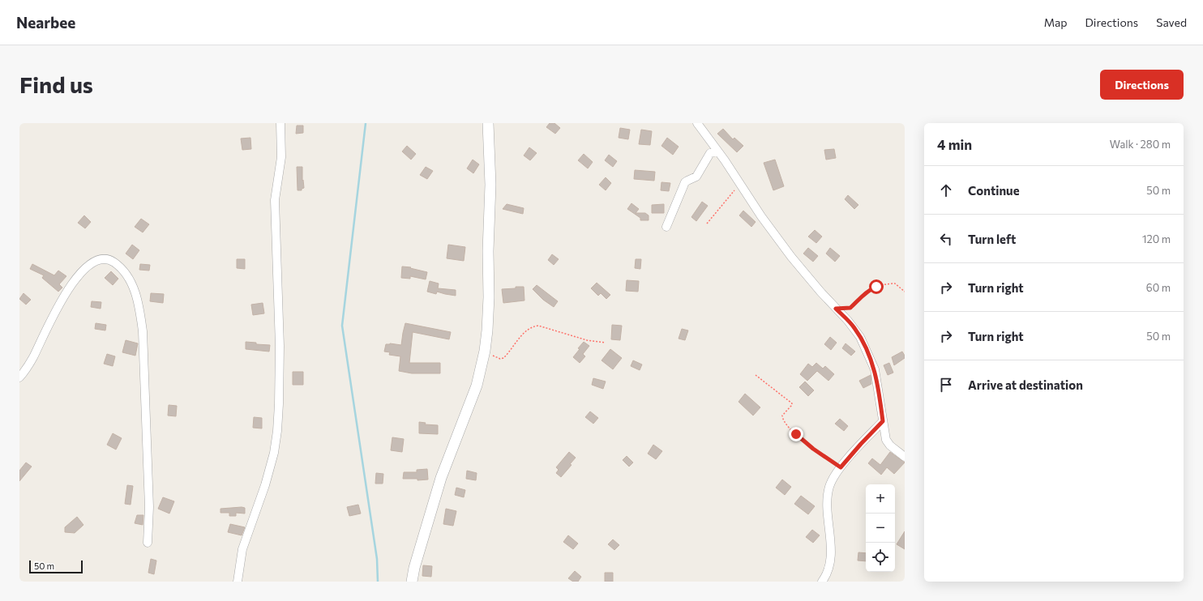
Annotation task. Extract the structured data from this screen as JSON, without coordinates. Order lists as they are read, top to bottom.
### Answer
{
  "scale_bar": "50 m",
  "page": {
    "header": "Nearbee",
    "nav": ["Map", "Directions", "Saved"],
    "buttons": "Directions",
    "title": "Find us",
    "heading": ["4 min", "Walk · 280 m"],
    "list": [
      ["Continue", "50 m"],
      ["Turn left", "120 m"],
      ["Turn right", "60 m"],
      ["Turn right", "50 m"],
      "Arrive at destination"
    ],
    "map_buttons": ["+", "−"],
    "scale": "50 m"
  }
}
